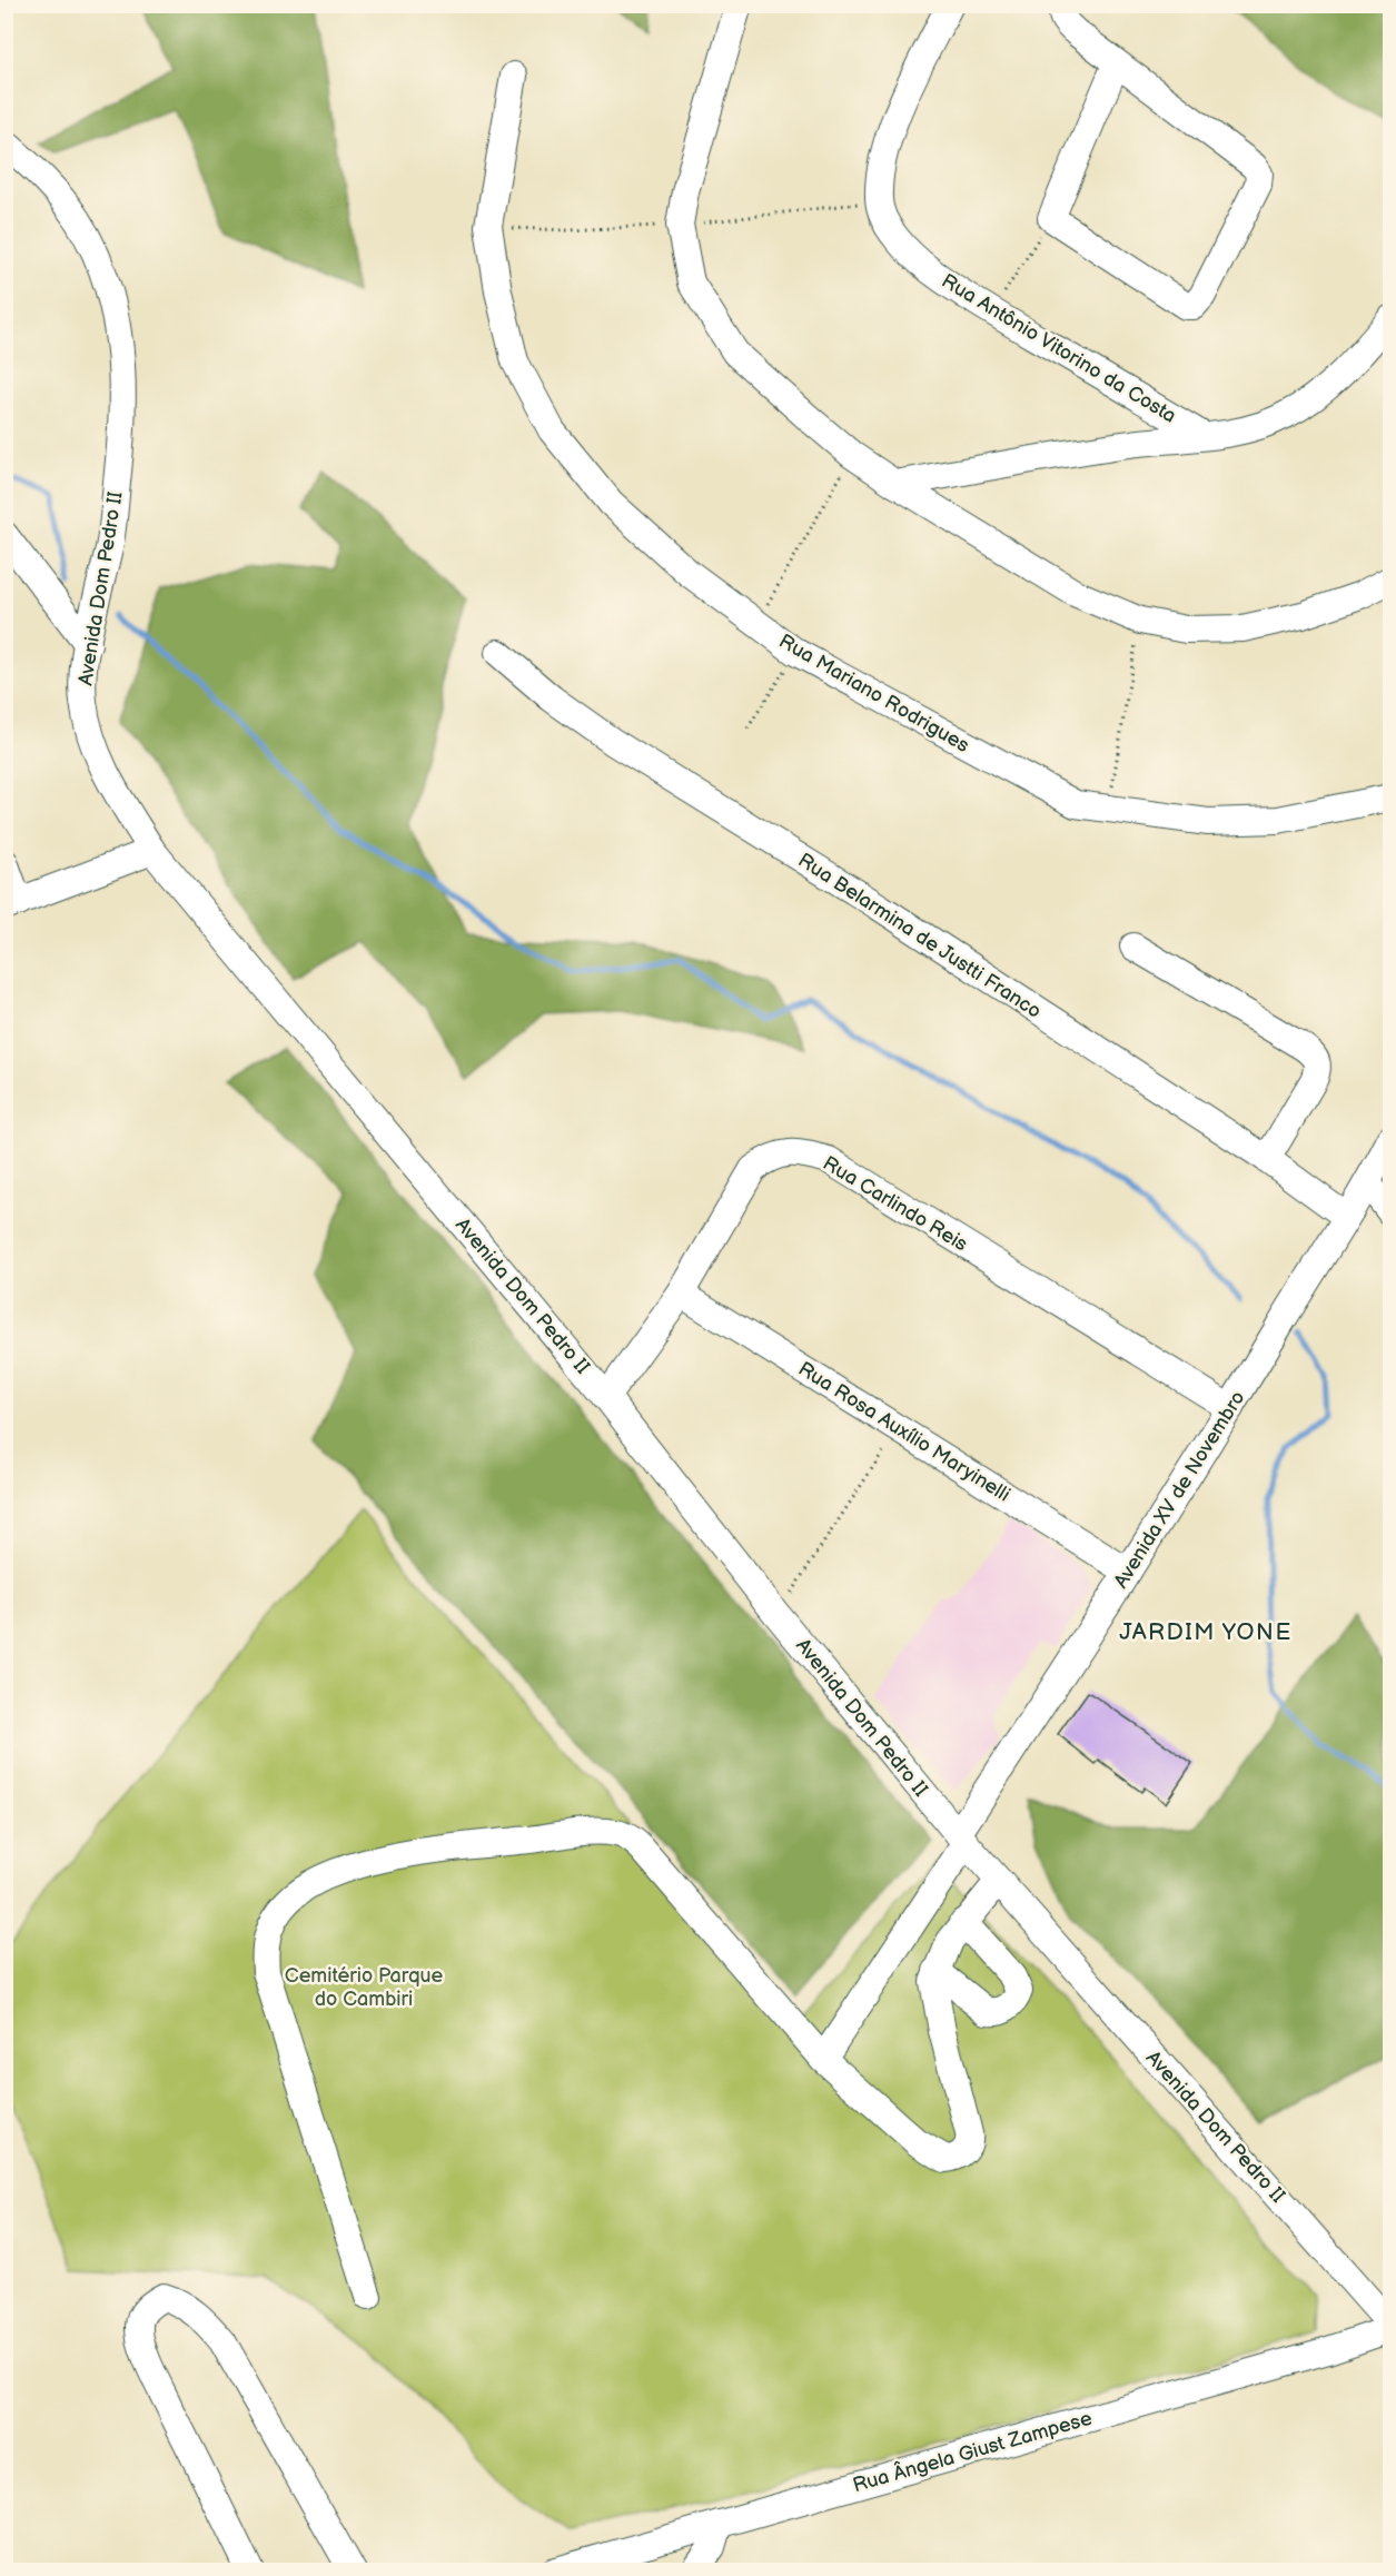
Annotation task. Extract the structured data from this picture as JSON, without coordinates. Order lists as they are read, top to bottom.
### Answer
{
  "streets": {
    "street": [
      "Rua Antônio Vitorino da Costa",
      "Avenida Dom Pedro II",
      "Rua Mariano Rodrigues",
      "Rua Belarmina de Justti Franco",
      "Rua Carlindo Reis",
      "Rua Rosa Auxílio Maryinelli",
      "Avenida XV de Novembro",
      "Rua Ângela Giust Zampese"
    ]
  },
  "crossings": [
    ["Avenida Dom Pedro II", "Rua Carlindo Reis"],
    ["Avenida Dom Pedro II", "Avenida XV de Novembro"],
    ["Avenida Dom Pedro II", "Rua Ângela Giust Zampese"],
    ["Rua Belarmina de Justti Franco", "Avenida XV de Novembro"],
    ["Rua Carlindo Reis", "Rua Rosa Auxílio Maryinelli"],
    ["Rua Carlindo Reis", "Avenida XV de Novembro"],
    ["Rua Rosa Auxílio Maryinelli", "Avenida XV de Novembro"]
  ],
  "districts": ["JARDIM YONE"],
  "parks": ["Cemitério Parque do Cambiri"]
}
